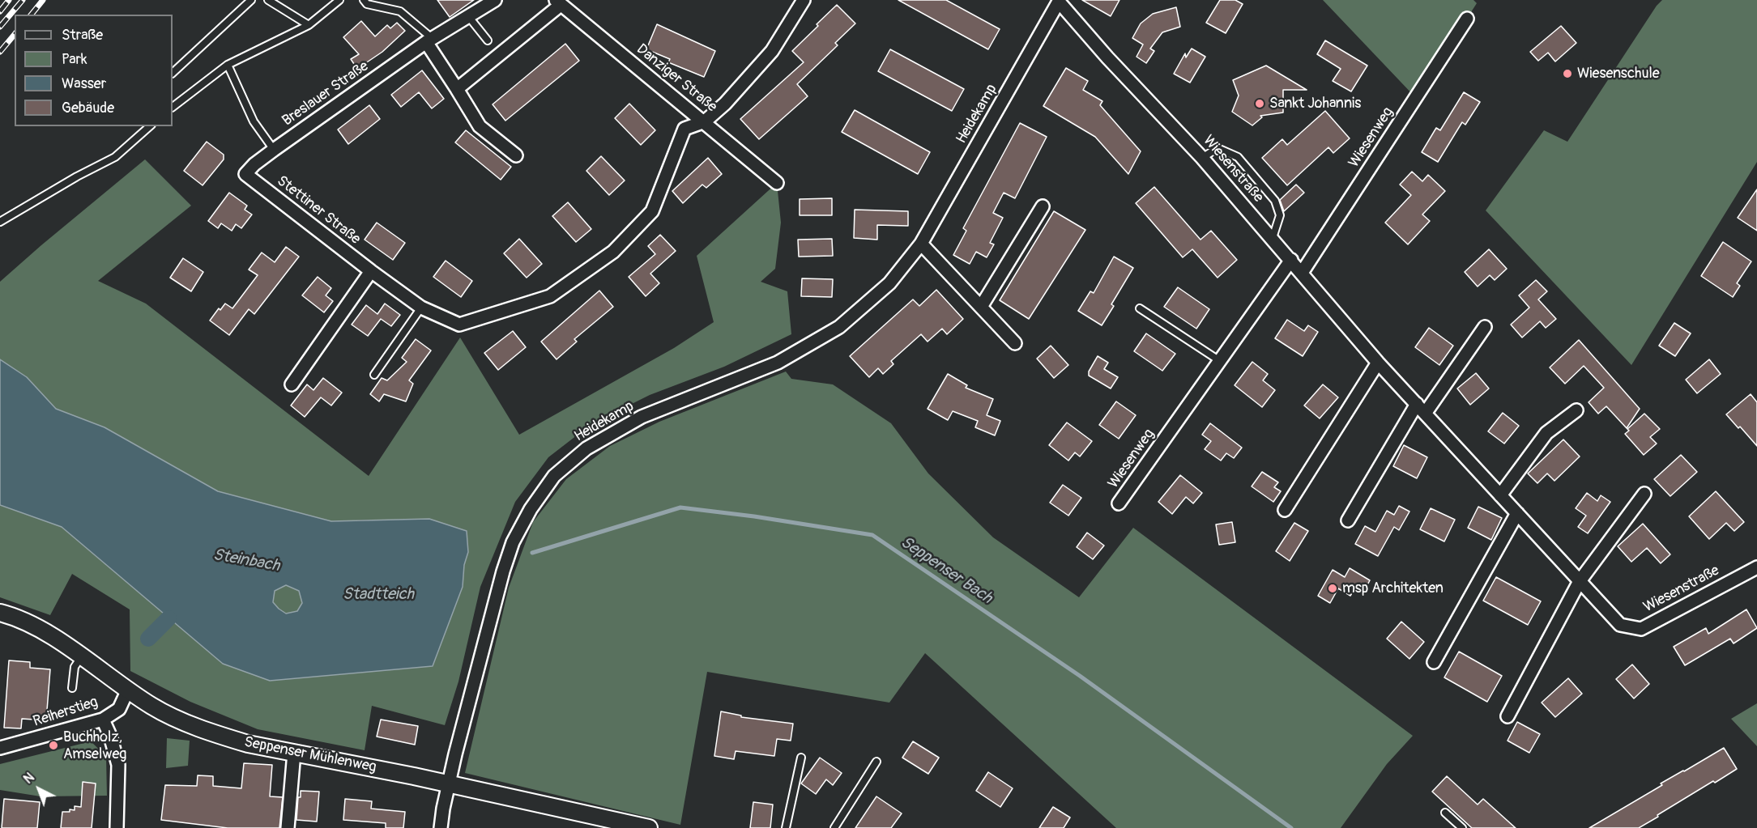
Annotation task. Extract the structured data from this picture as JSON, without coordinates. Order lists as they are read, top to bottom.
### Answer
{
  "streets": {
    "street": [
      "Danziger Straße",
      "Breslauer Straße",
      "Heidekamp",
      "Wiesenweg",
      "Wiesenstraße",
      "Stettiner Straße",
      "Reiherstieg",
      "Seppenser Mühlenweg"
    ]
  },
  "crossings": [
    ["Danziger Straße", "Stettiner Straße"],
    ["Breslauer Straße", "Stettiner Straße"],
    ["Heidekamp", "Wiesenstraße"],
    ["Heidekamp", "Seppenser Mühlenweg"],
    ["Wiesenweg", "Wiesenstraße"],
    ["Reiherstieg", "Seppenser Mühlenweg"]
  ],
  "water": ["Steinbach", "Seppenser Bach", "Stadtteich"],
  "places": [
    "Wiesenschule",
    "Sankt Johannis",
    "msp Architekten",
    "Buchholz, Amselweg"
  ],
  "legend": [
    "Straße",
    "Park",
    "Wasser",
    "Gebäude"
  ],
  "north": "top left"
}
